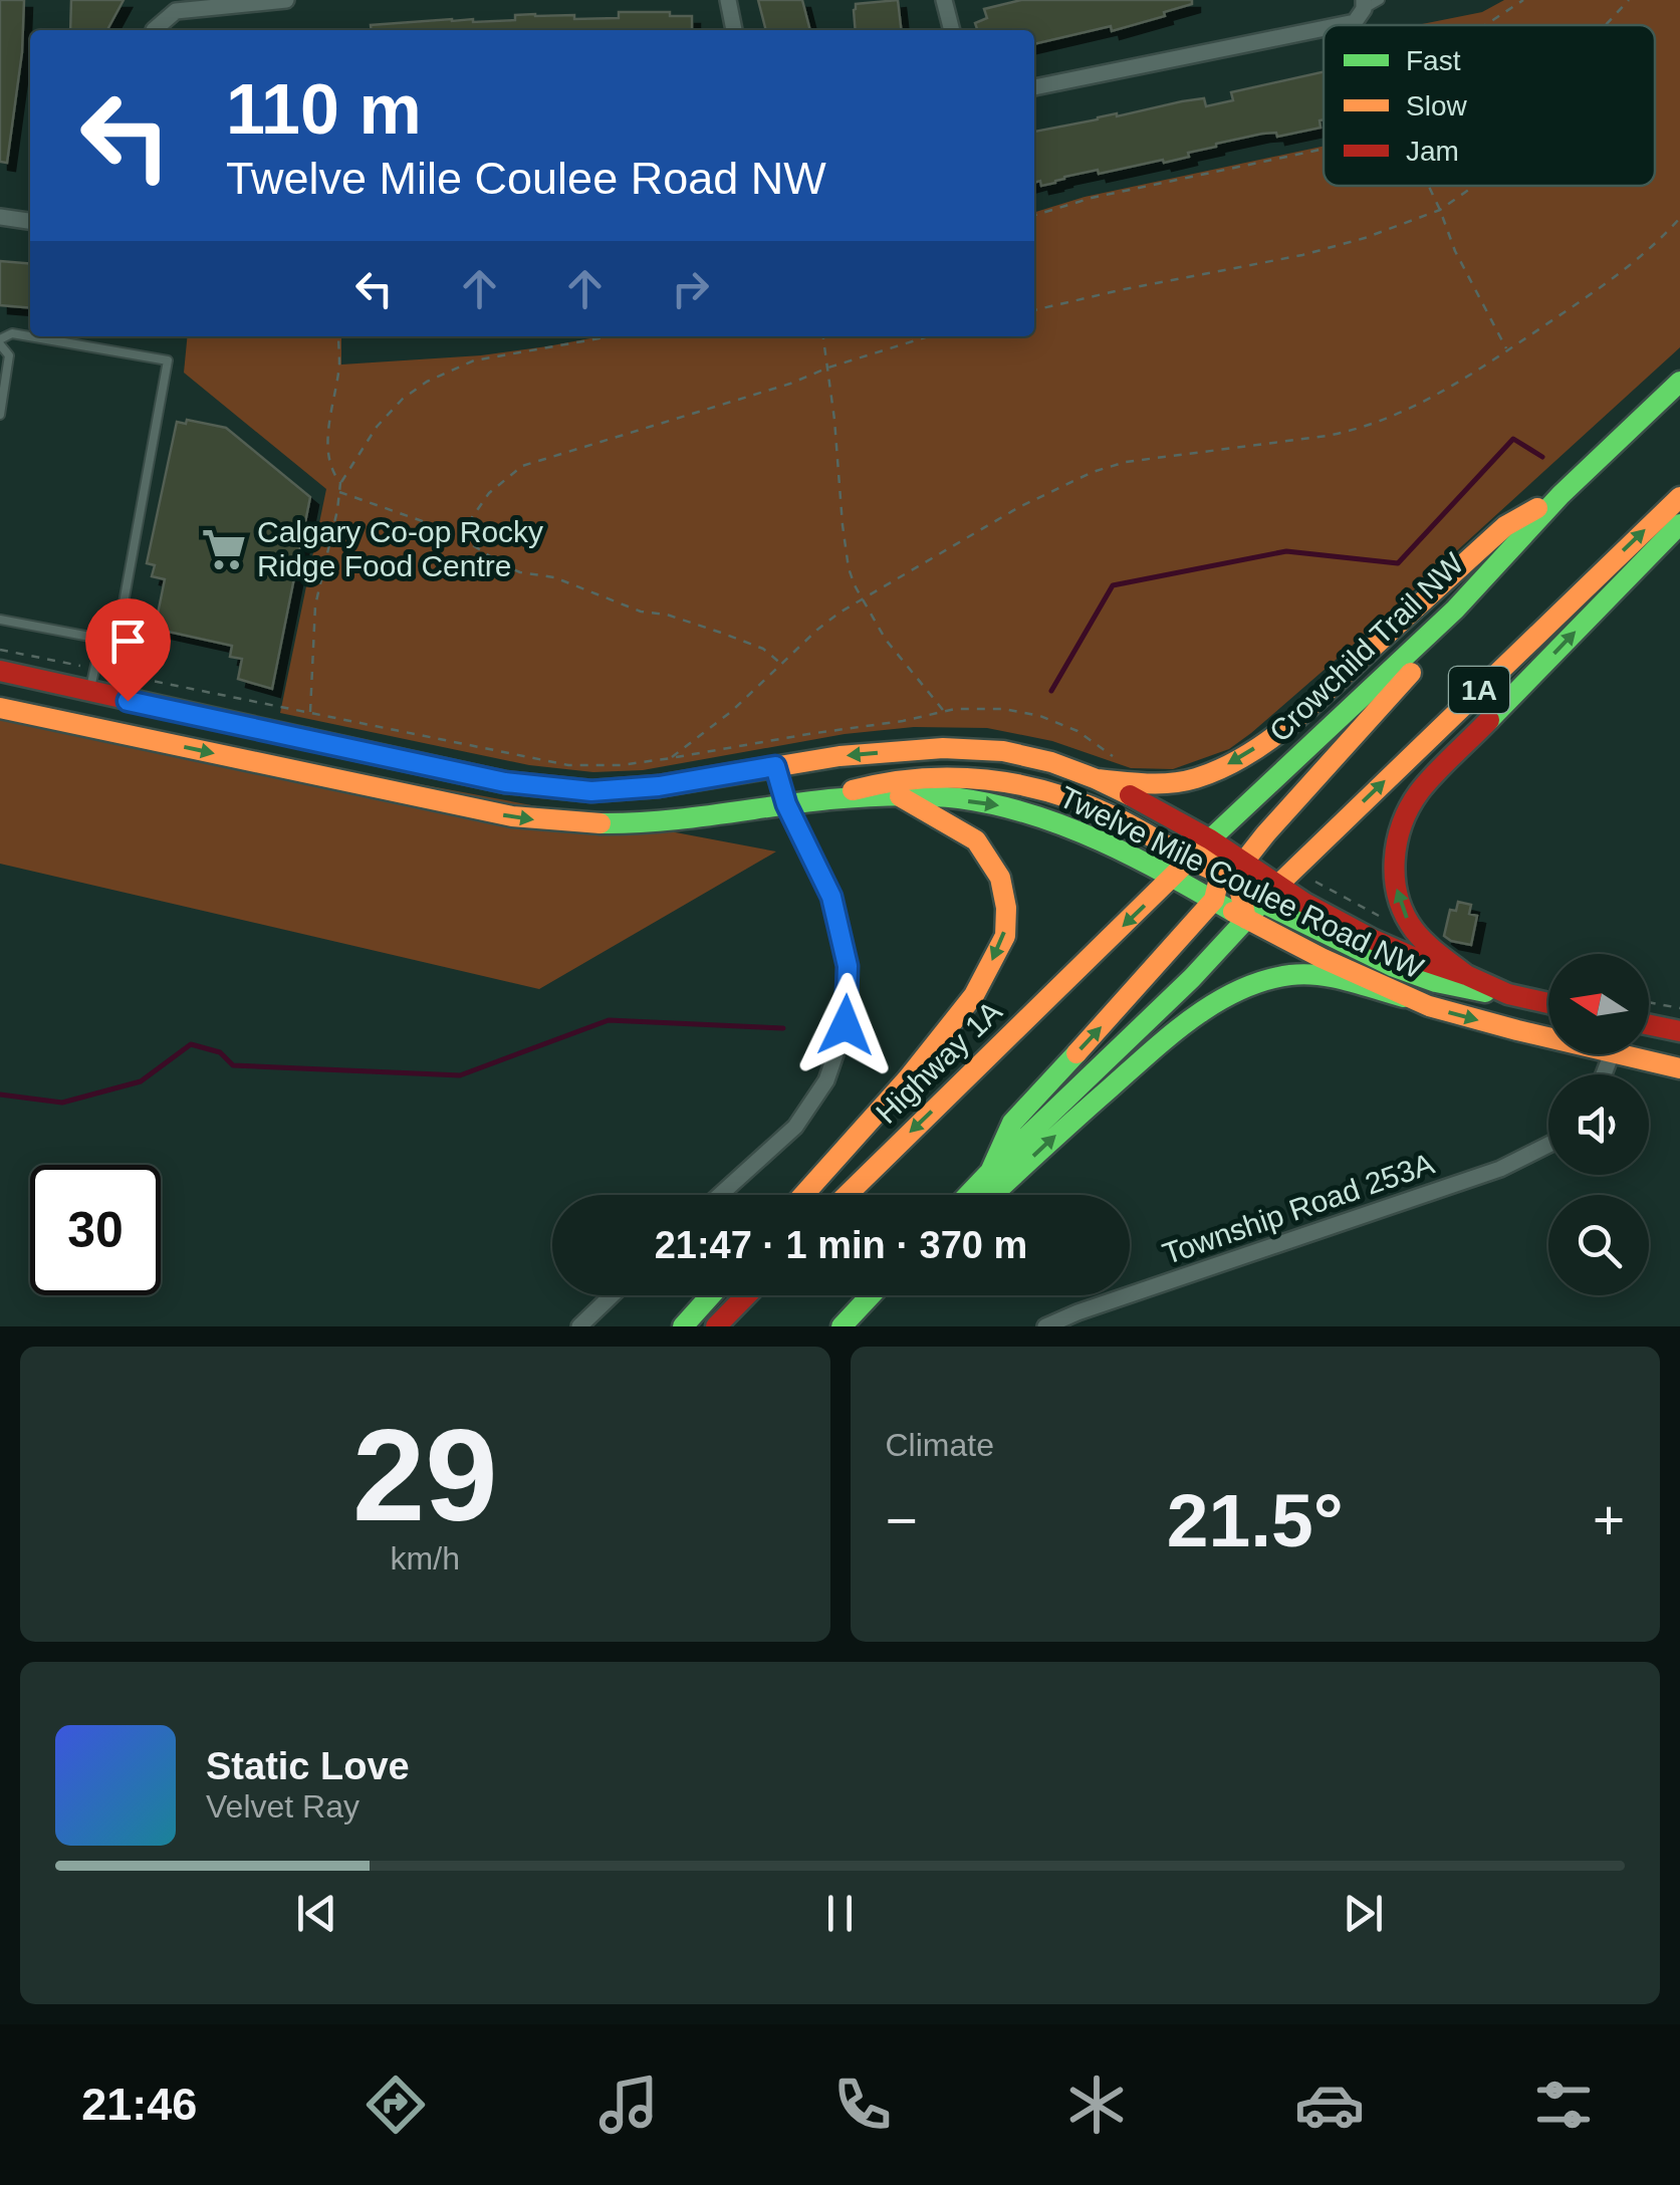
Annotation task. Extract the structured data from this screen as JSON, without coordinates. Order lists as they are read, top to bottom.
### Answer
{
  "streets": {
    "main road": [
      "Crowchild Trail NW",
      "1A",
      "Twelve Mile Coulee Road NW",
      "Highway 1A"
    ],
    "street": ["Township Road 253A"]
  },
  "crossings": [
    ["Crowchild Trail NW", "Twelve Mile Coulee Road NW"],
    ["Crowchild Trail NW", "Highway 1A"],
    ["1A", "Twelve Mile Coulee Road NW"]
  ],
  "places": {
    "supermarket": ["Calgary Co-op Rocky Ridge Food Centre"]
  },
  "legend": ["Fast", "Slow", "Jam"],
  "north": "left",
  "page": {
    "turn": ["110 m", "Twelve Mile Coulee Road NW"],
    "limit": "30",
    "trip": "21:47 · 1 min · 370 m",
    "tile": [
      ["29", "km/h"],
      "Climate"
    ],
    "heat": ["−", "21.5°", "+"],
    "song": ["Static Love", "Velvet Ray"],
    "tabs": "21:46"
  }
}
